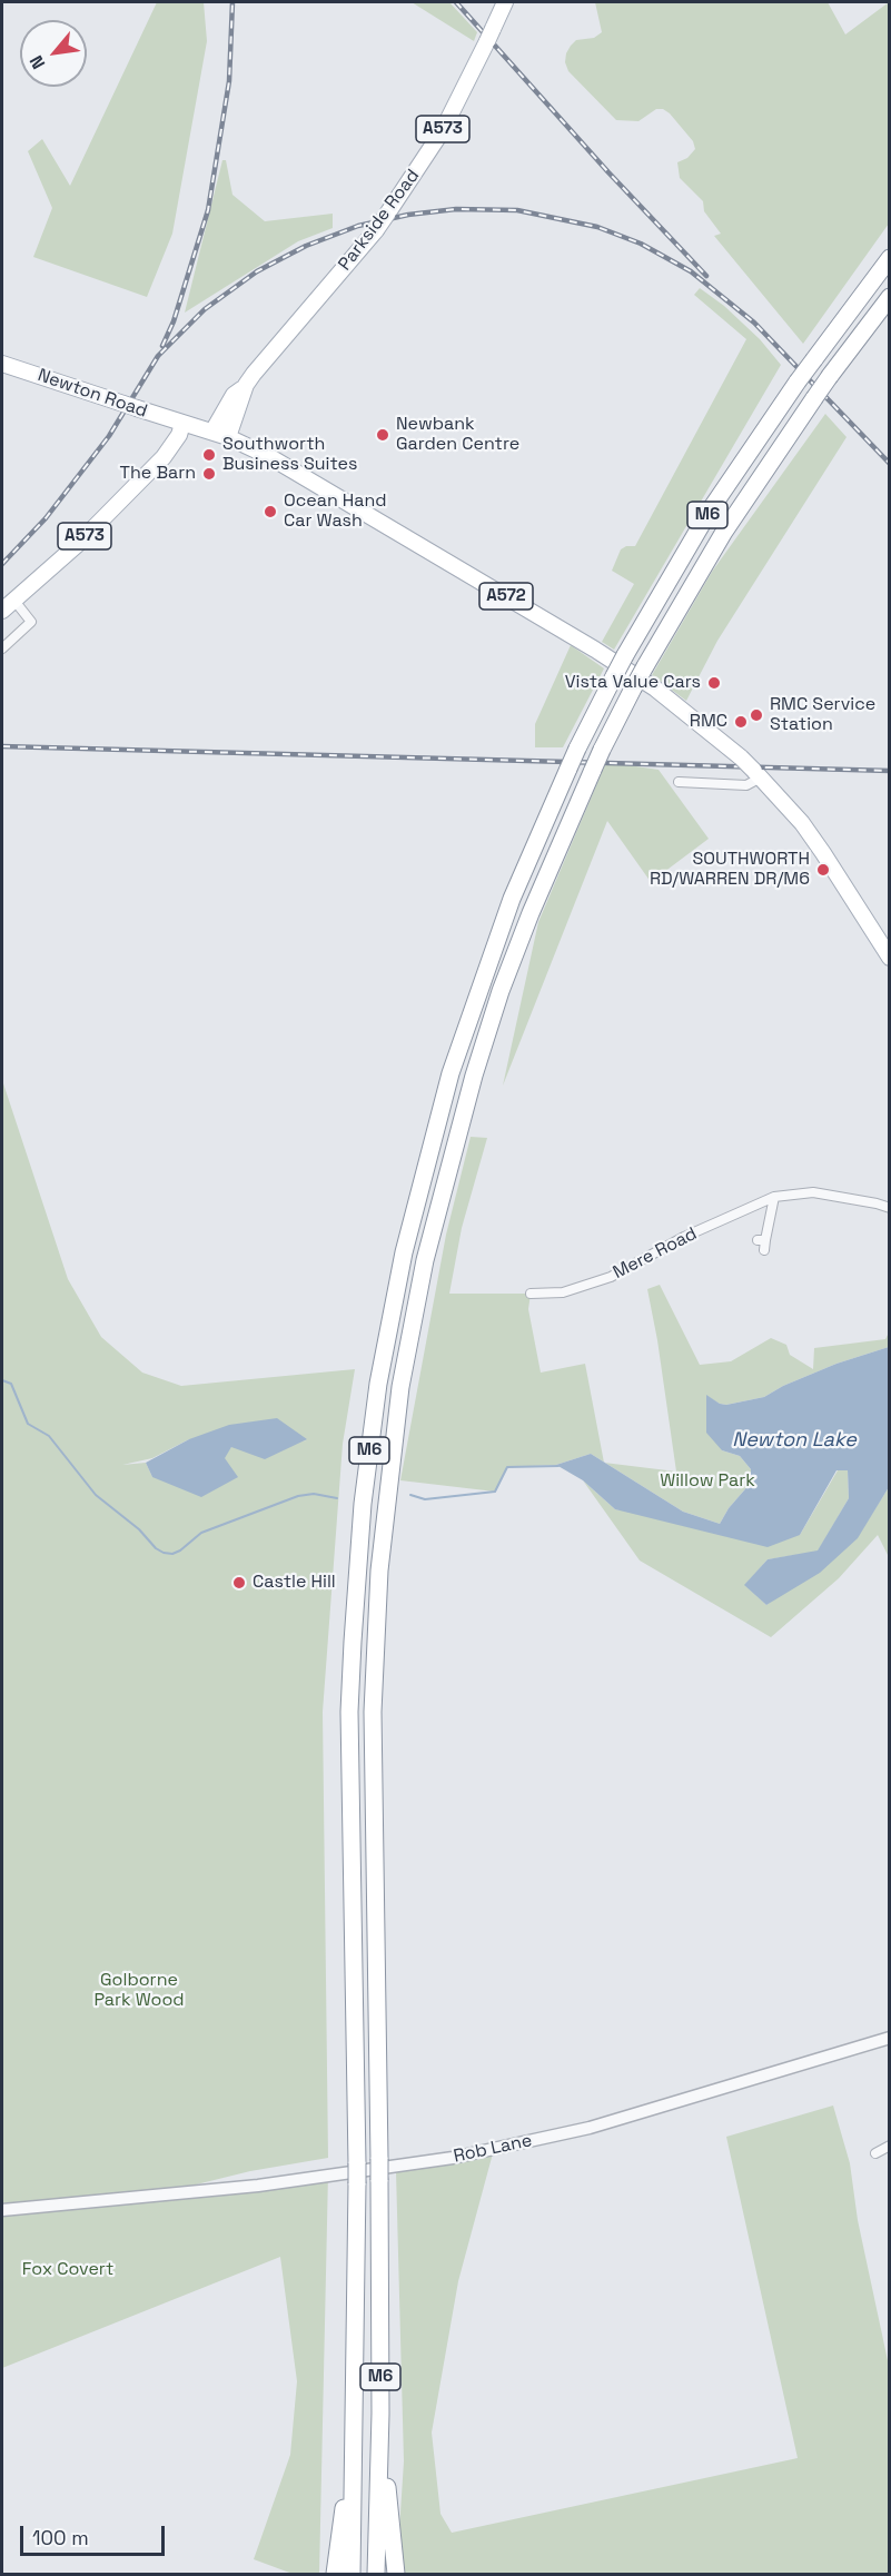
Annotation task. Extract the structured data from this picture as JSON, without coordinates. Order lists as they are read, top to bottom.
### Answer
{
  "streets": {
    "highway": ["M6"],
    "main road": [
      "A573",
      "Parkside Road",
      "Newton Road",
      "A572"
    ],
    "street": ["Mere Road", "Rob Lane"]
  },
  "crossings": [
    ["A573", "Newton Road"],
    ["A573", "A572"],
    ["Parkside Road", "A572"],
    ["Newton Road", "A572"]
  ],
  "water": ["Newton Lake"],
  "parks": ["Willow Park", "Golborne Park Wood", "Fox Covert"],
  "places": [
    "Newbank Garden Centre",
    "Southworth Business Suites",
    "The Barn",
    "Ocean Hand Car Wash",
    "Vista Value Cars",
    "RMC Service Station",
    "RMC",
    "SOUTHWORTH RD/WARREN DR/M6",
    "Castle Hill"
  ],
  "scale_bar": "100 m",
  "north": "bottom left"
}
